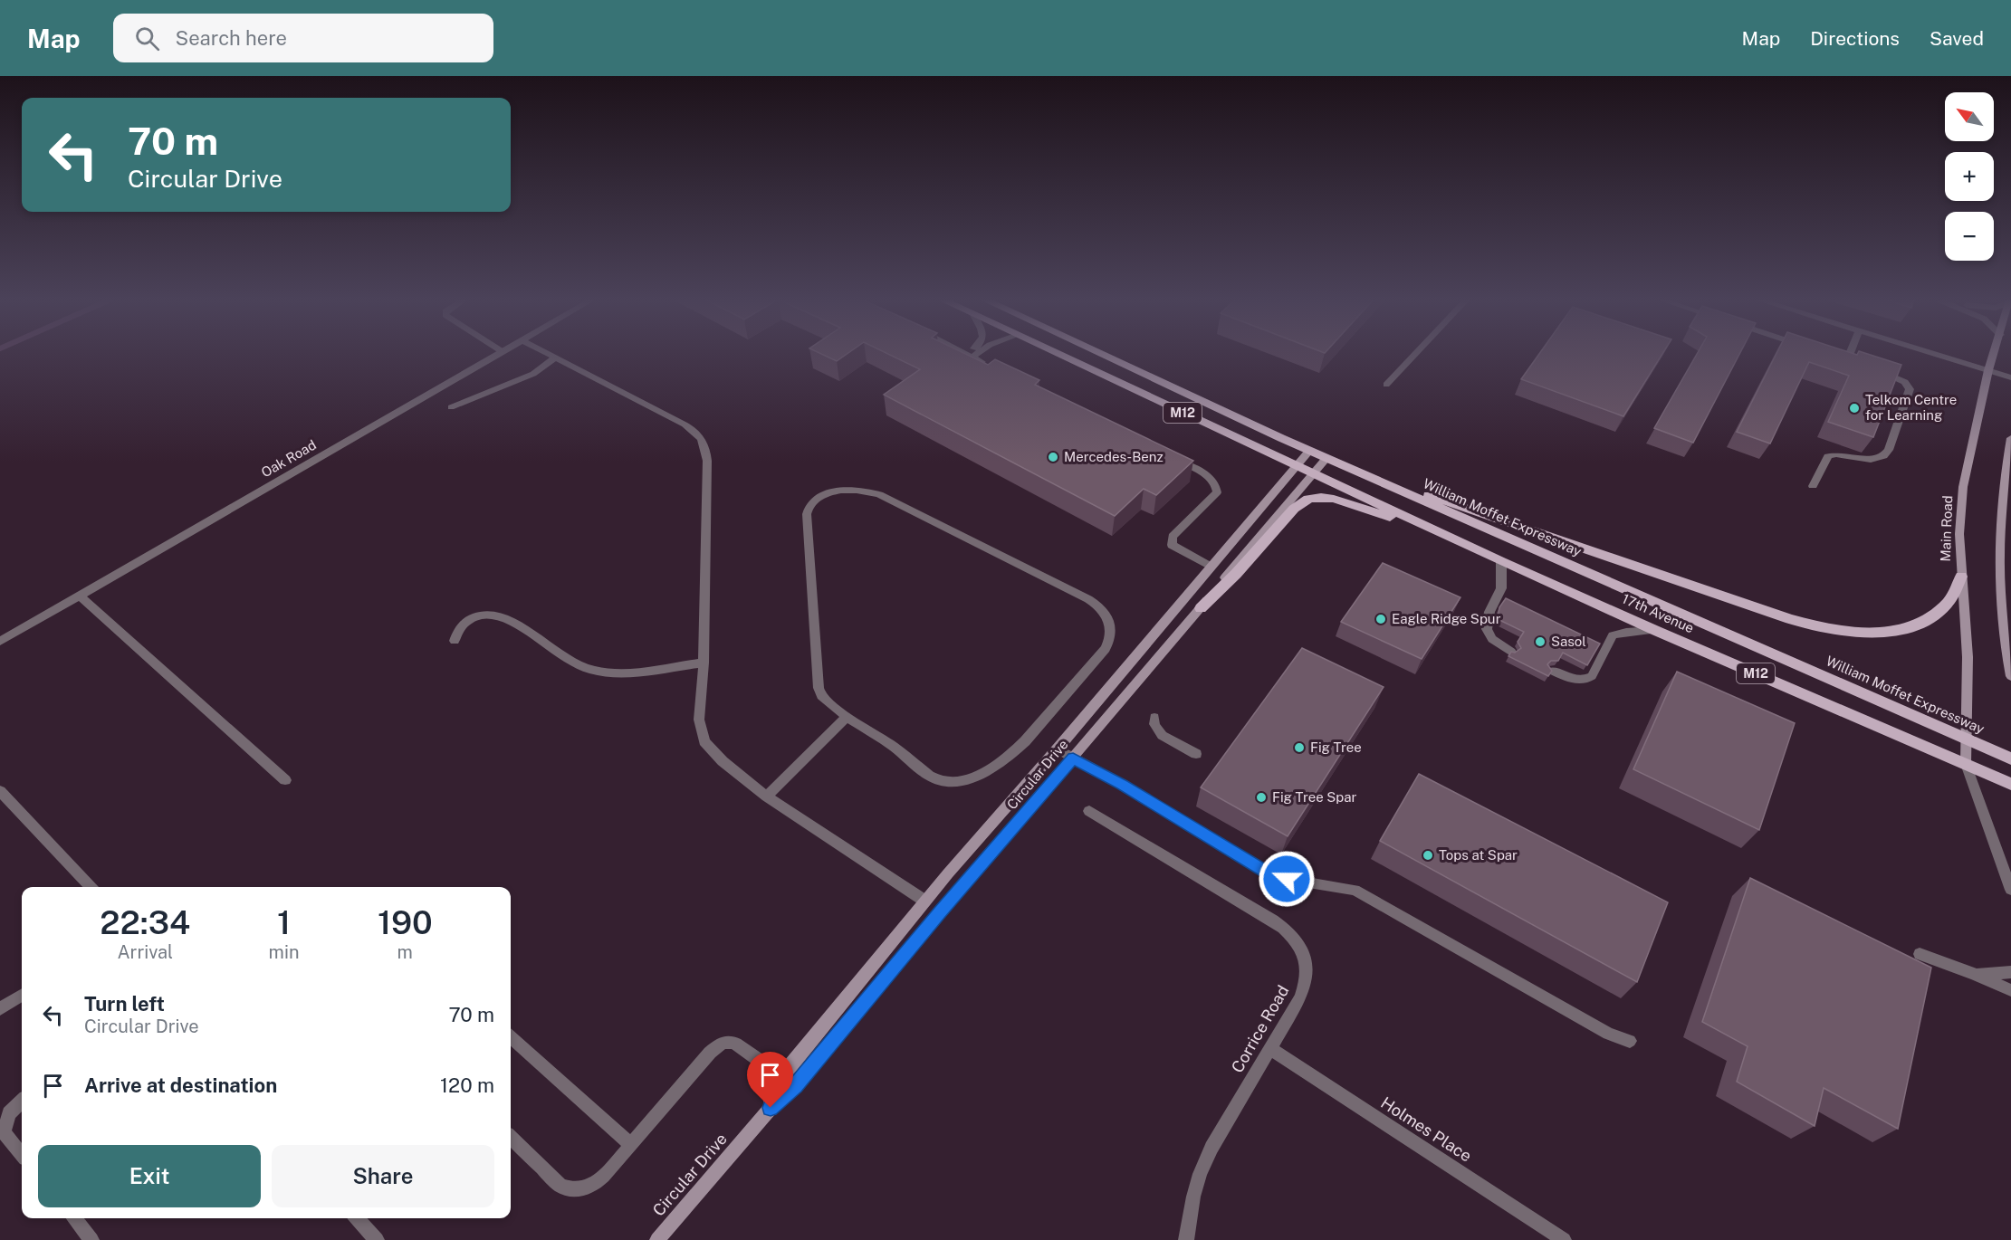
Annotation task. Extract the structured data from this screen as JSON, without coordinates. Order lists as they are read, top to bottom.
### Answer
{
  "streets": {
    "main road": ["M12", "William Moffet Expressway", "17th Avenue"],
    "street": [
      "Oak Road",
      "Main Road",
      "Circular Drive",
      "Corrice Road",
      "Holmes Place"
    ]
  },
  "crossings": [
    ["M12", "17th Avenue"],
    ["M12", "Circular Drive"],
    ["William Moffet Expressway", "Main Road"],
    ["William Moffet Expressway", "Circular Drive"],
    ["Main Road", "17th Avenue"],
    ["17th Avenue", "Circular Drive"],
    ["Corrice Road", "Holmes Place"]
  ],
  "places": [
    "Telkom Centre for Learning",
    "Mercedes-Benz",
    "Eagle Ridge Spur",
    "Sasol",
    "Fig Tree",
    "Fig Tree Spar",
    "Tops at Spar"
  ],
  "north": "top left",
  "page": {
    "header": "Map",
    "search": "Search here",
    "nav": ["Map", "Directions", "Saved"],
    "map_buttons": ["+", "−"],
    "turn": ["70 m", "Circular Drive"],
    "eta": [
      "22:34",
      "Arrival",
      "1",
      "min",
      "190",
      "m"
    ],
    "list": [
      {
        "name": "Turn left",
        "note": "Circular Drive",
        "value": "70 m"
      },
      {
        "name": "Arrive at destination",
        "value": "120 m"
      }
    ],
    "buttons": ["Exit", "Share"]
  }
}
